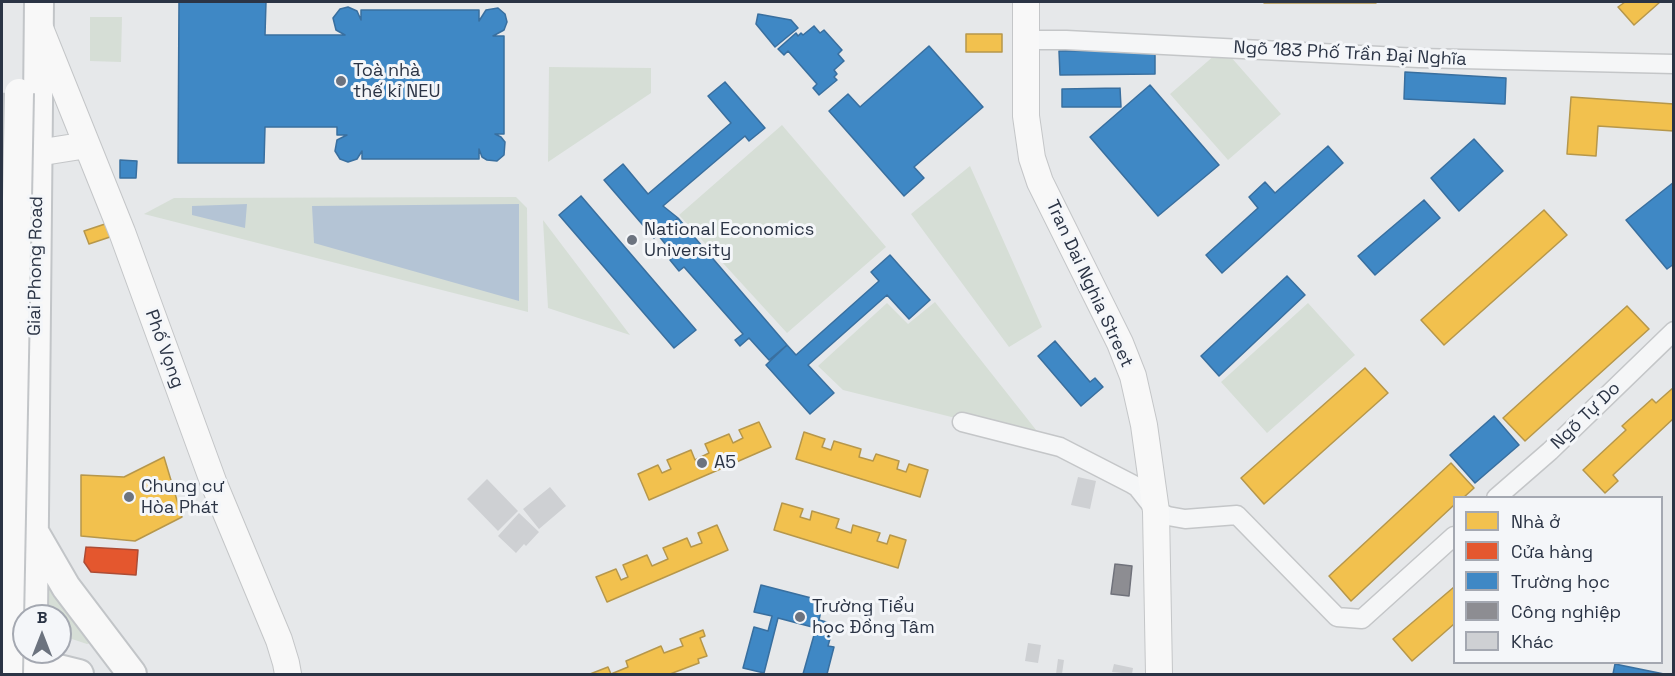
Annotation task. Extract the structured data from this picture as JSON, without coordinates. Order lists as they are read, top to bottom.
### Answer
{
  "streets": {
    "main road": ["Giai Phong Road"],
    "street": [
      "Ngõ 183 Phố Trần Đại Nghĩa",
      "Tran Dai Nghia Street",
      "Phố Vọng",
      "Ngõ Tự Do"
    ]
  },
  "crossings": [
    ["Ngõ 183 Phố Trần Đại Nghĩa", "Tran Dai Nghia Street"],
    ["Giai Phong Road", "Phố Vọng"]
  ],
  "places": [
    "Toà nhà thế kỉ NEU",
    "National Economics University",
    "A5",
    "Chung cư Hòa Phát",
    "Trường Tiểu học Đồng Tâm"
  ],
  "legend": [
    "Nhà ở",
    "Cửa hàng",
    "Trường học",
    "Công nghiệp",
    "Khác"
  ],
  "north": "top"
}
